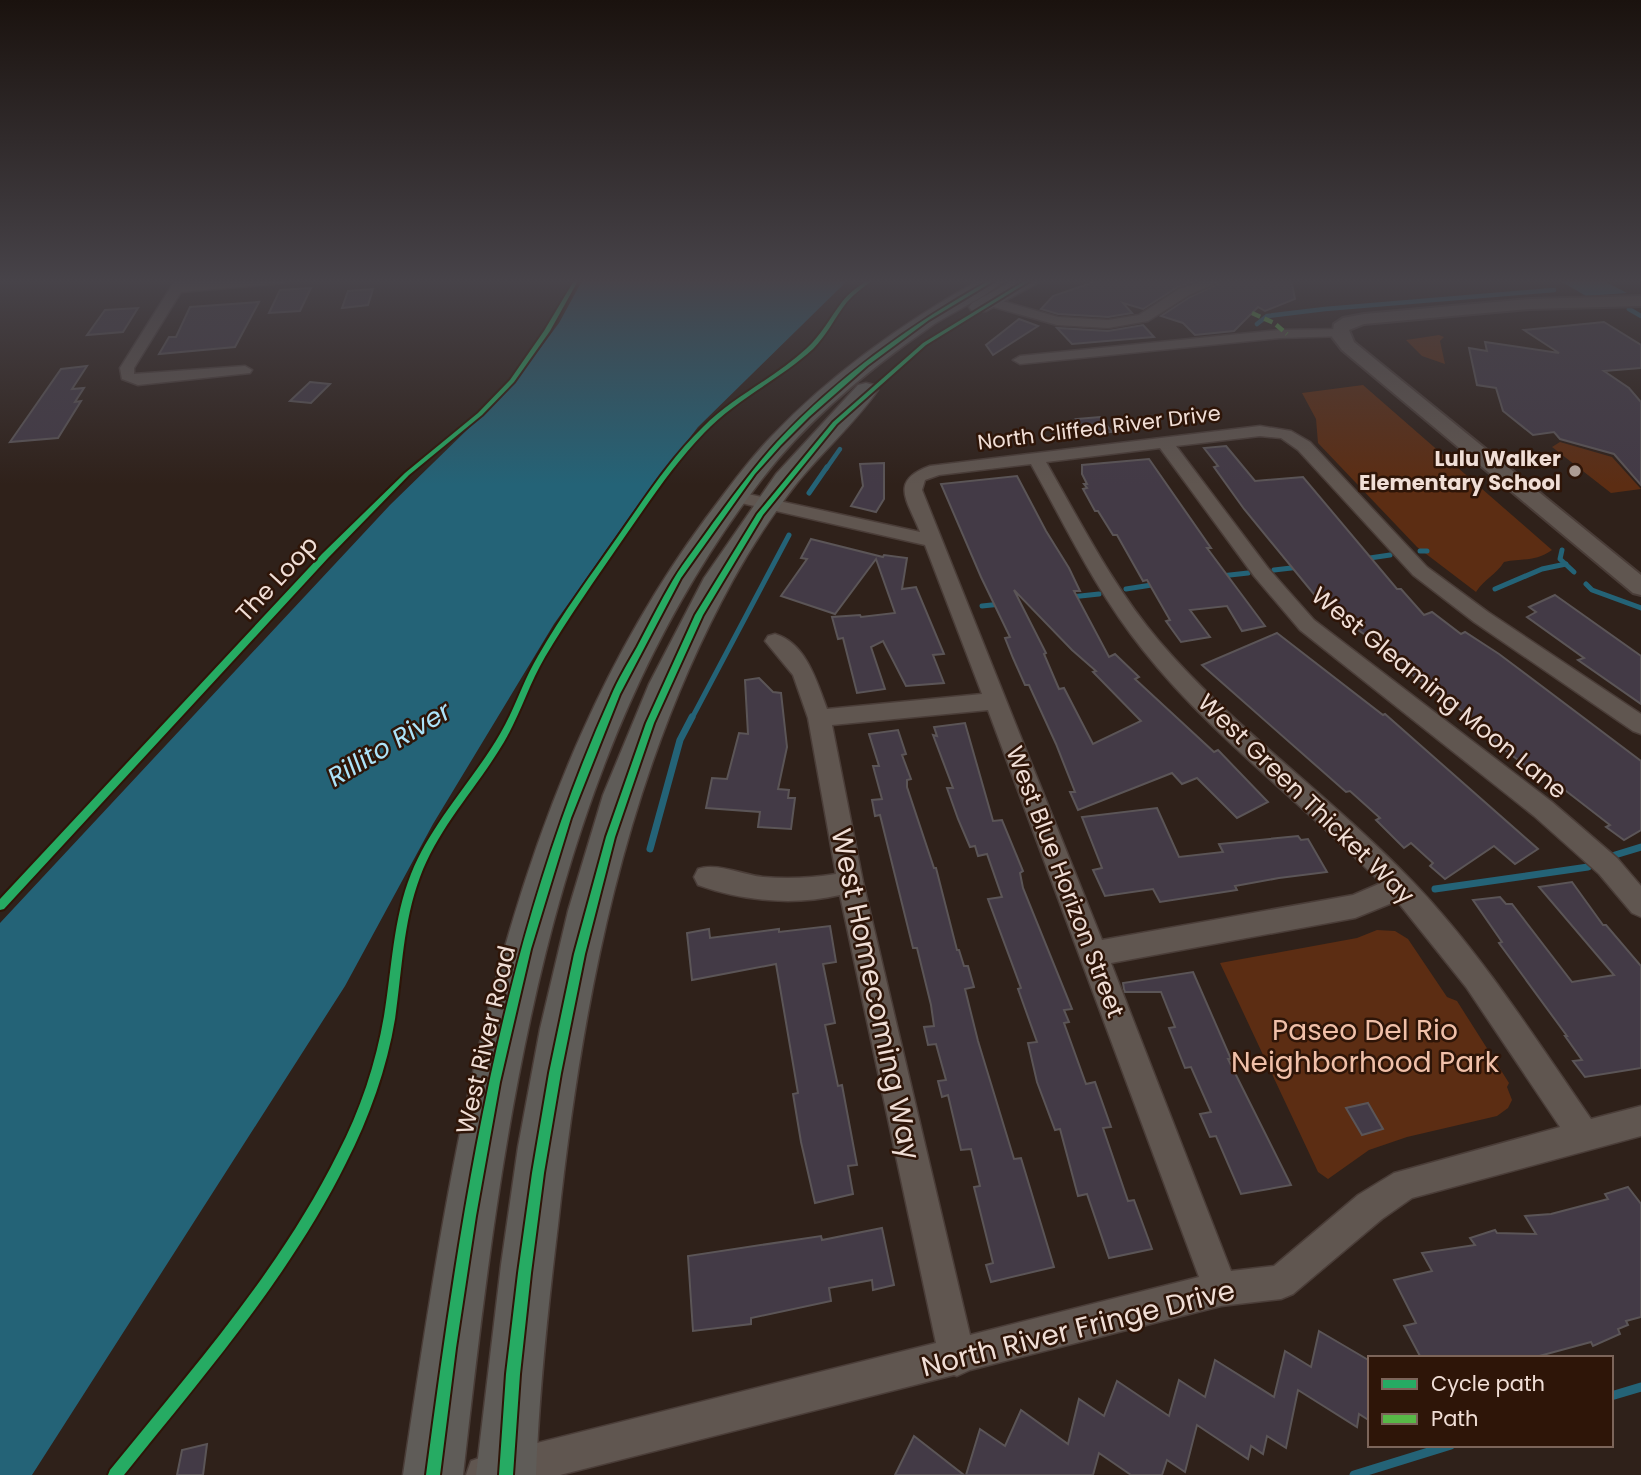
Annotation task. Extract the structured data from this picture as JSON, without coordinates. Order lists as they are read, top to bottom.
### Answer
{
  "streets": {
    "main road": ["West River Road"],
    "street": [
      "North Cliffed River Drive",
      "West Gleaming Moon Lane",
      "West Green Thicket Way",
      "West Blue Horizon Street",
      "West Homecoming Way",
      "North River Fringe Drive"
    ],
    "cycle path": ["The Loop"]
  },
  "crossings": [
    ["North Cliffed River Drive", "West Gleaming Moon Lane"],
    ["North Cliffed River Drive", "West Green Thicket Way"],
    ["North Cliffed River Drive", "West Blue Horizon Street"],
    ["West Green Thicket Way", "North River Fringe Drive"],
    ["West Blue Horizon Street", "North River Fringe Drive"],
    ["West Homecoming Way", "North River Fringe Drive"],
    ["West River Road", "North River Fringe Drive"]
  ],
  "water": ["Rillito River"],
  "parks": ["Paseo Del Rio Neighborhood Park"],
  "places": ["Lulu Walker Elementary School"],
  "legend": ["Cycle path", "Path"]
}
